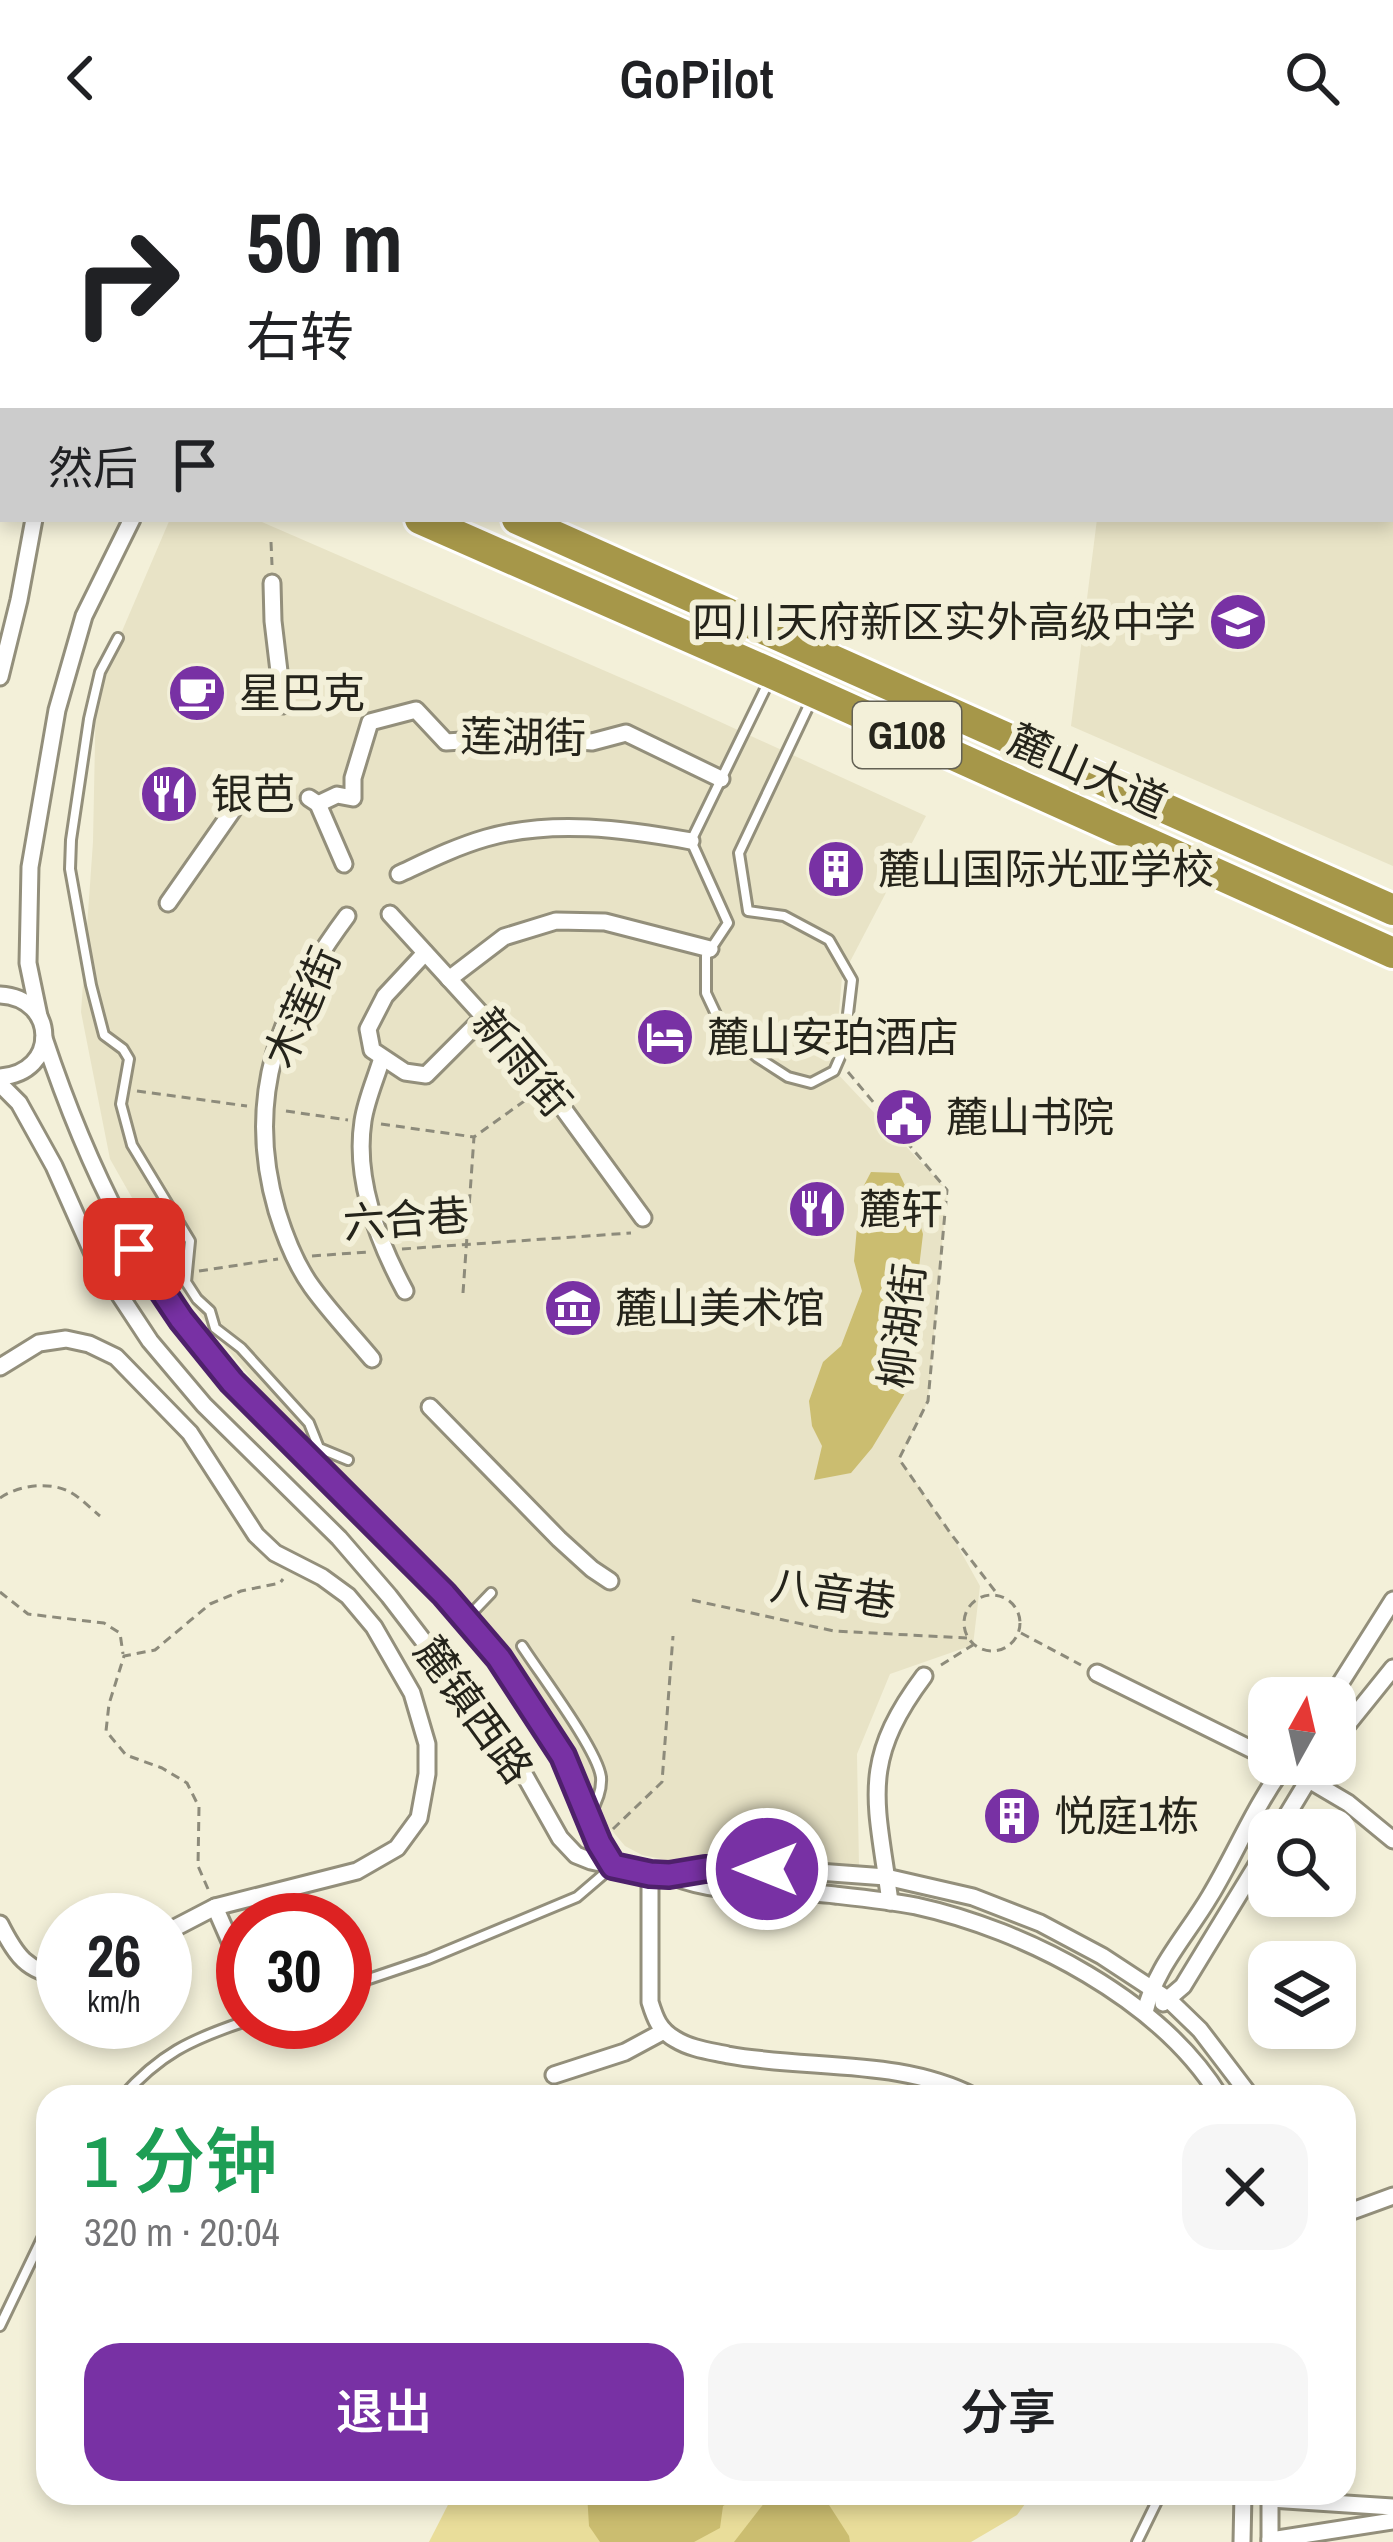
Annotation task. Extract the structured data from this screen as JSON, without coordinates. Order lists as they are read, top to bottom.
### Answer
{
  "streets": {
    "highway": ["G108", "麓山大道"],
    "street": [
      "莲湖街",
      "木莲街",
      "新雨街",
      "麓镇西路"
    ],
    "path": ["六合巷", "柳湖街", "八音巷"]
  },
  "crossings": [
    ["木莲街", "六合巷"],
    ["新雨街", "六合巷"],
    ["柳湖街", "八音巷"]
  ],
  "places": {
    "school or university": ["四川天府新区实外高级中学"],
    "cafe": ["星巴克"],
    "restaurant": ["银芭", "麓轩"],
    "building": ["麓山国际光亚学校", "悦庭1栋"],
    "hotel": ["麓山安珀酒店"],
    "public building": ["麓山书院"],
    "museum": ["麓山美术馆"]
  },
  "north": "top",
  "page": {
    "header": "GoPilot",
    "turn": ["50 m", "右转"],
    "then": "然后",
    "speed": "26 km/h",
    "limit": "30",
    "heading": ["1 分钟", "320 m · 20:04"],
    "buttons": ["退出", "分享"]
  }
}
